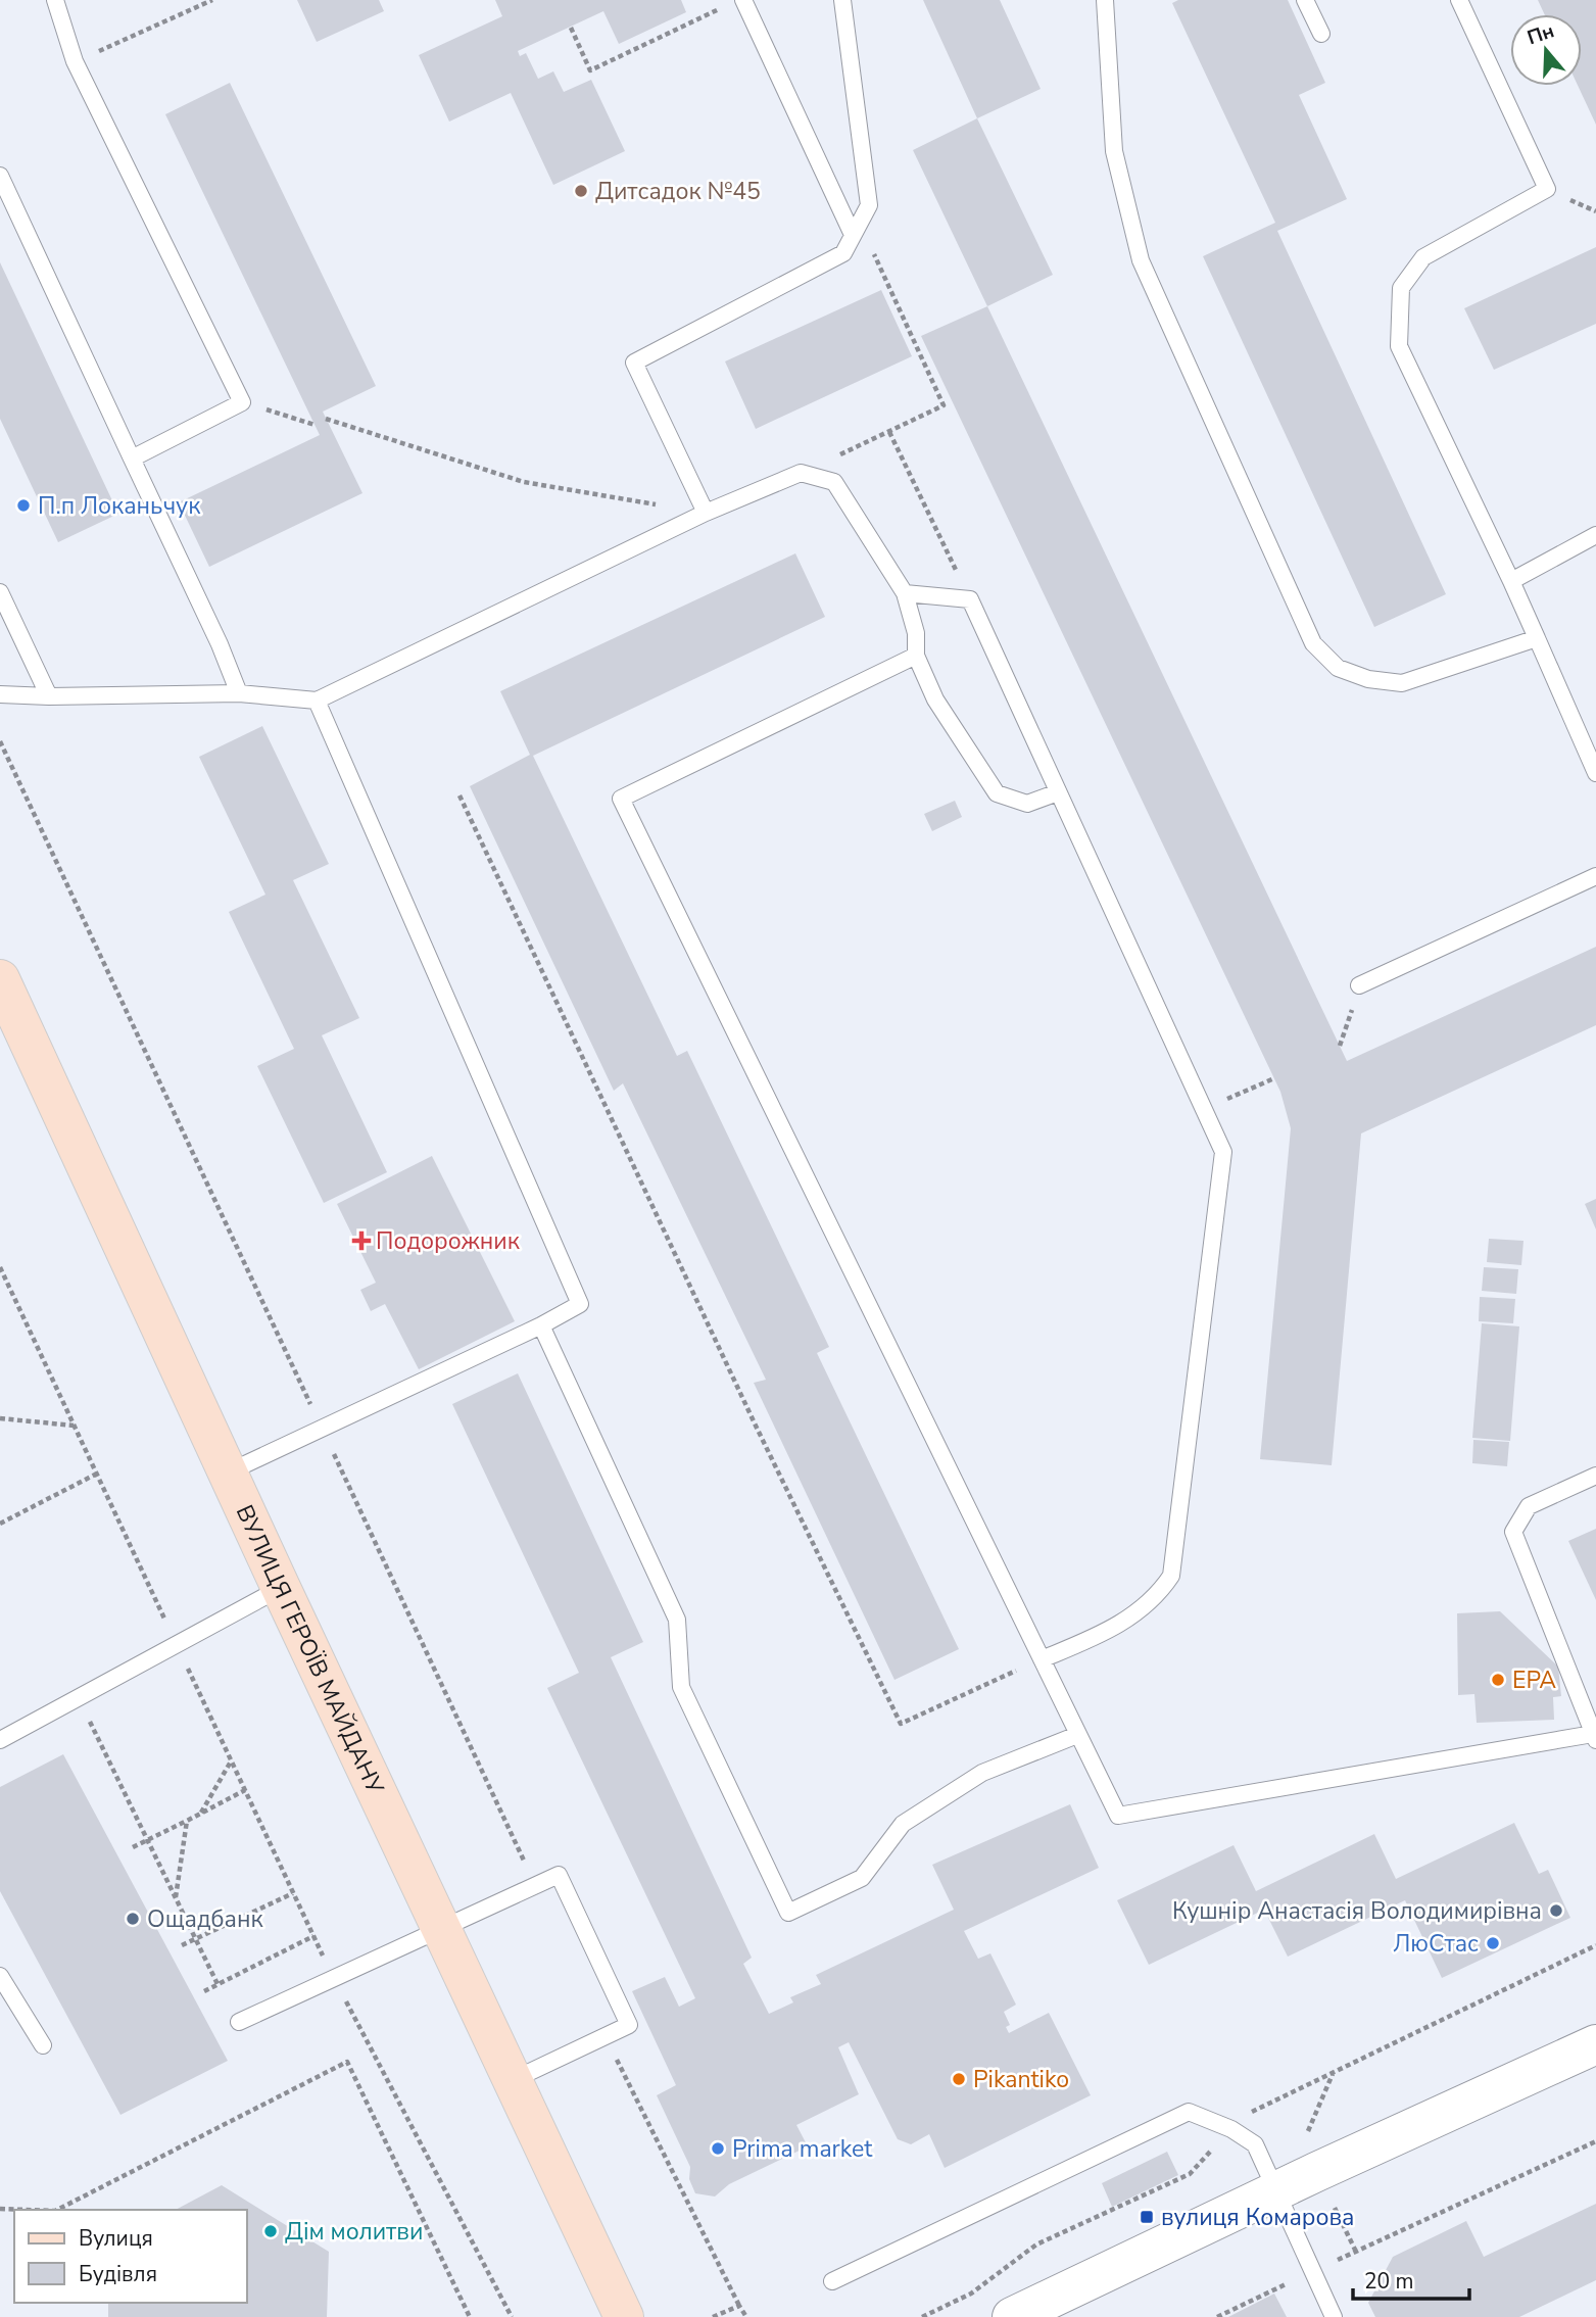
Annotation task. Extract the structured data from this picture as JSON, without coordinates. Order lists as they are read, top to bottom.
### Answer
{
  "streets": {
    "main road": ["ВУЛИЦЯ ГЕРОЇВ МАЙДАНУ"]
  },
  "places": {
    "other": [
      "Дитсадок №45",
      "П.п Локаньчук",
      "ЕРА",
      "Кушнір Анастасія Володимирівна",
      "Ощадбанк",
      "ЛюСтас",
      "Pikantiko",
      "Prima market",
      "Дім молитви"
    ],
    "health": ["Подорожник"],
    "transit": ["вулиця Комарова"]
  },
  "legend": ["Вулиця", "Будівля"],
  "scale_bar": "20 m",
  "north": "top"
}
